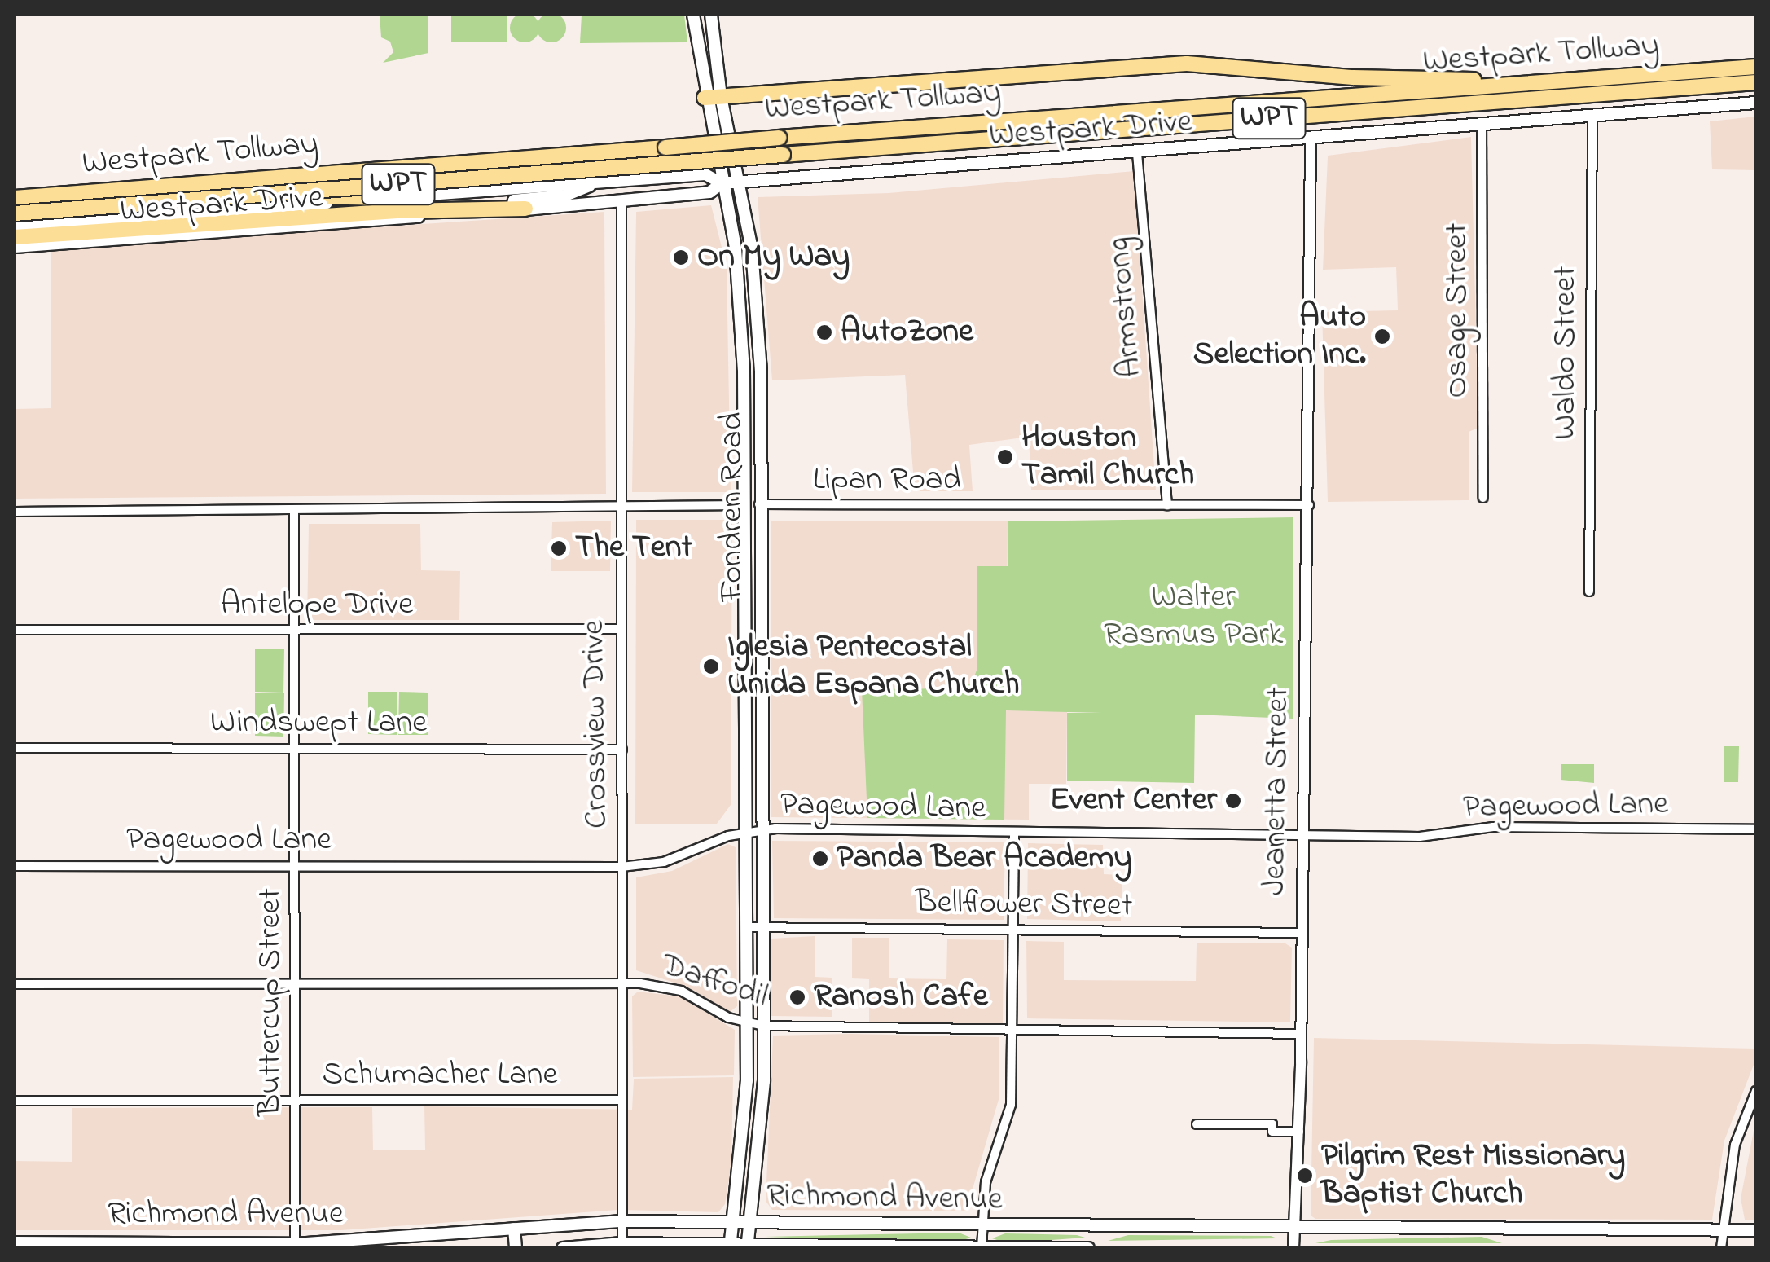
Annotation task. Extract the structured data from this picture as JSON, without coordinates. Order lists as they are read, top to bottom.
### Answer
{
  "streets": {
    "highway": ["Westpark Tollway", "WPT"],
    "main road": ["Westpark Drive", "Fondren Road", "Richmond Avenue"],
    "street": [
      "Armstrong",
      "Osage Street",
      "Waldo Street",
      "Lipan Road",
      "Antelope Drive",
      "Windswept Lane",
      "Crossview Drive",
      "Jeanetta Street",
      "Pagewood Lane",
      "Bellflower Street",
      "Daffodil",
      "Buttercup Street",
      "Schumacher Lane"
    ]
  },
  "crossings": [
    ["Westpark Drive", "Armstrong"],
    ["Westpark Drive", "Osage Street"],
    ["Westpark Drive", "Waldo Street"],
    ["Westpark Drive", "Fondren Road"],
    ["Westpark Drive", "Crossview Drive"],
    ["Westpark Drive", "Jeanetta Street"],
    ["Armstrong", "Lipan Road"],
    ["Lipan Road", "Fondren Road"],
    ["Lipan Road", "Jeanetta Street"],
    ["Fondren Road", "Pagewood Lane"],
    ["Fondren Road", "Bellflower Street"],
    ["Fondren Road", "Daffodil"],
    ["Fondren Road", "Richmond Avenue"],
    ["Antelope Drive", "Crossview Drive"],
    ["Antelope Drive", "Buttercup Street"],
    ["Windswept Lane", "Crossview Drive"],
    ["Windswept Lane", "Buttercup Street"],
    ["Crossview Drive", "Pagewood Lane"],
    ["Crossview Drive", "Daffodil"],
    ["Crossview Drive", "Schumacher Lane"],
    ["Crossview Drive", "Richmond Avenue"],
    ["Jeanetta Street", "Pagewood Lane"],
    ["Jeanetta Street", "Bellflower Street"],
    ["Jeanetta Street", "Daffodil"],
    ["Jeanetta Street", "Richmond Avenue"],
    ["Pagewood Lane", "Buttercup Street"],
    ["Daffodil", "Buttercup Street"],
    ["Buttercup Street", "Schumacher Lane"],
    ["Buttercup Street", "Richmond Avenue"]
  ],
  "parks": ["Walter Rasmus Park"],
  "places": [
    "On My Way",
    "AutoZone",
    "Auto Selection Inc.",
    "Houston Tamil Church",
    "The Tent",
    "Iglesia Pentecostal Unida Espana Church",
    "Event Center",
    "Panda Bear Academy",
    "Ranosh Cafe",
    "Pilgrim Rest Missionary Baptist Church"
  ]
}
